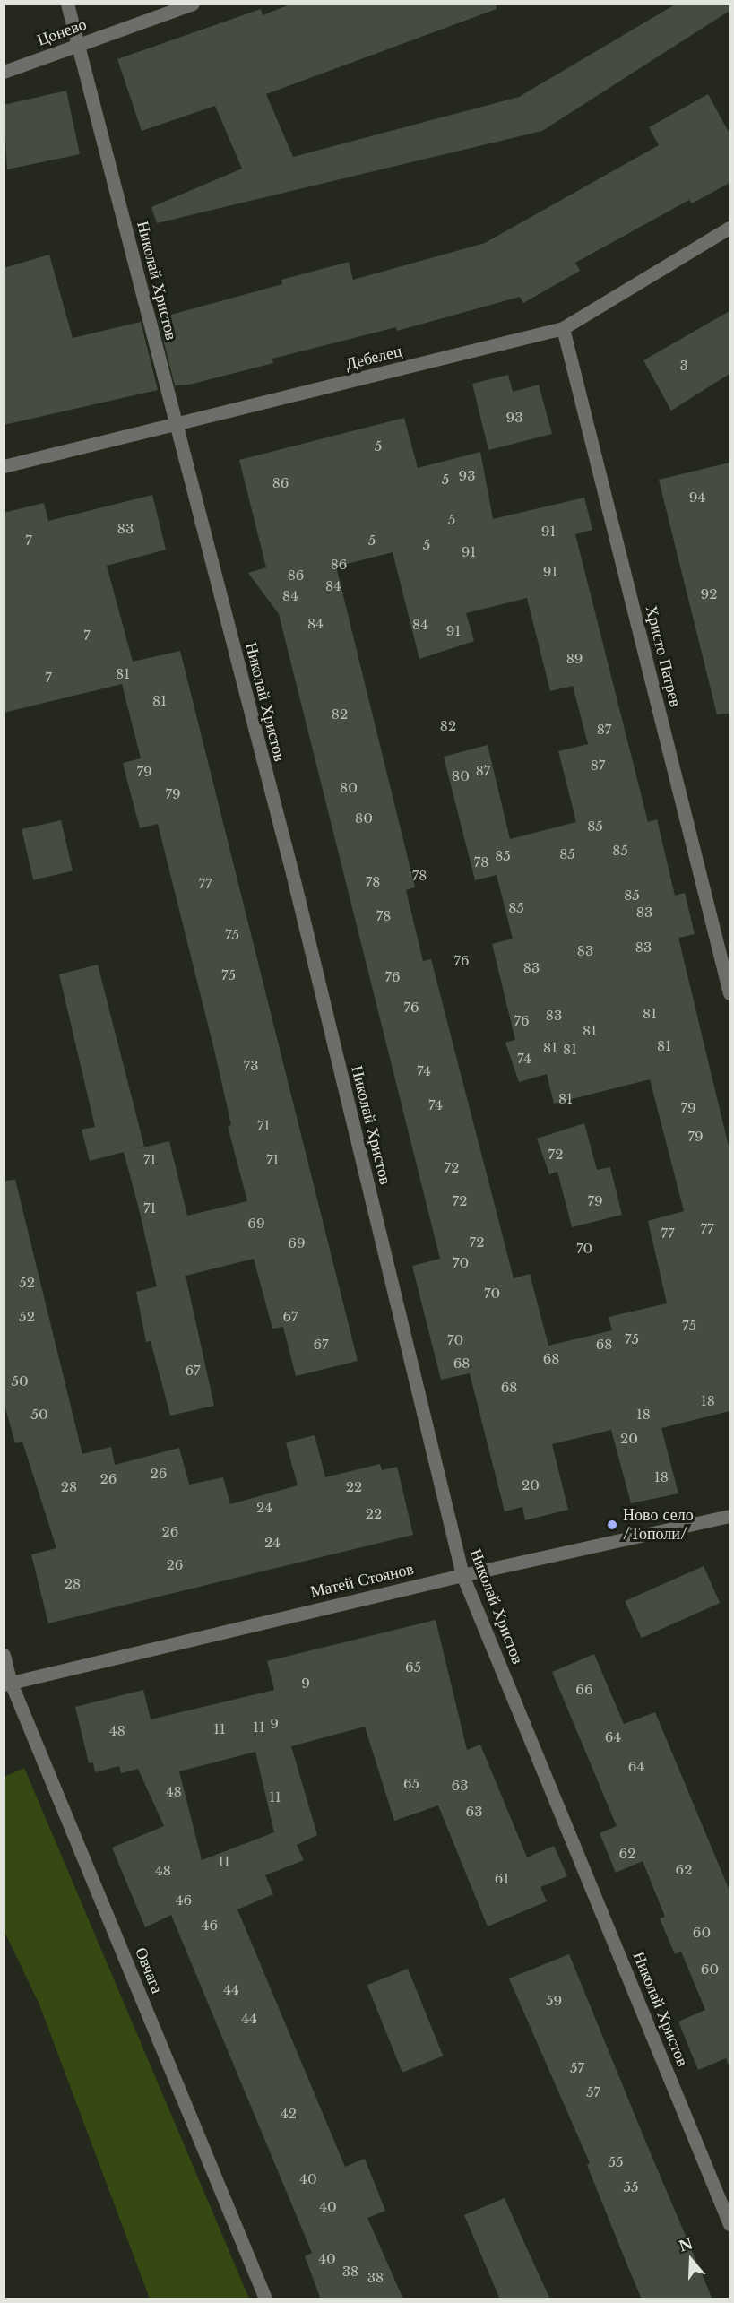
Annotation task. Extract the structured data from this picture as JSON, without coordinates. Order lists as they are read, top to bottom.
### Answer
{
  "streets": {
    "street": [
      "Цонево",
      "Николай Христов",
      "Дебелец",
      "Христо Патрев",
      "Матей Стоянов",
      "Овчага"
    ]
  },
  "crossings": [
    ["Цонево", "Николай Христов"],
    ["Николай Христов", "Дебелец"],
    ["Николай Христов", "Матей Стоянов"],
    ["Дебелец", "Христо Патрев"],
    ["Матей Стоянов", "Овчага"]
  ],
  "places": ["Ново село /Тополи/"],
  "house_numbers": [
    "3",
    "93",
    "5",
    "93",
    "5",
    "86",
    "94",
    "5",
    "83",
    "91",
    "7",
    "5",
    "5",
    "91",
    "86",
    "91",
    "86",
    "84",
    "92",
    "84",
    "84",
    "84",
    "91",
    "7",
    "89",
    "81",
    "7",
    "81",
    "82",
    "82",
    "87",
    "87",
    "87",
    "79",
    "80",
    "80",
    "79",
    "80",
    "85",
    "85",
    "85",
    "85",
    "78",
    "78",
    "78",
    "77",
    "85",
    "85",
    "83",
    "78",
    "75",
    "83",
    "83",
    "76",
    "83",
    "75",
    "76",
    "76",
    "81",
    "83",
    "76",
    "81",
    "81",
    "81",
    "81",
    "74",
    "73",
    "74",
    "81",
    "74",
    "79",
    "71",
    "79",
    "72",
    "71",
    "71",
    "72",
    "72",
    "79",
    "71",
    "69",
    "77",
    "77",
    "72",
    "69",
    "70",
    "70",
    "52",
    "70",
    "52",
    "67",
    "75",
    "75",
    "70",
    "67",
    "68",
    "68",
    "68",
    "67",
    "50",
    "68",
    "18",
    "50",
    "18",
    "20",
    "26",
    "18",
    "26",
    "20",
    "28",
    "22",
    "24",
    "22",
    "26",
    "24",
    "26",
    "28",
    "65",
    "9",
    "66",
    "9",
    "11",
    "11",
    "48",
    "64",
    "64",
    "65",
    "63",
    "48",
    "11",
    "63",
    "62",
    "11",
    "62",
    "48",
    "61",
    "46",
    "46",
    "60",
    "60",
    "44",
    "59",
    "44",
    "57",
    "57",
    "42",
    "55",
    "40",
    "55",
    "40",
    "40",
    "38",
    "38"
  ],
  "north": "top"
}
